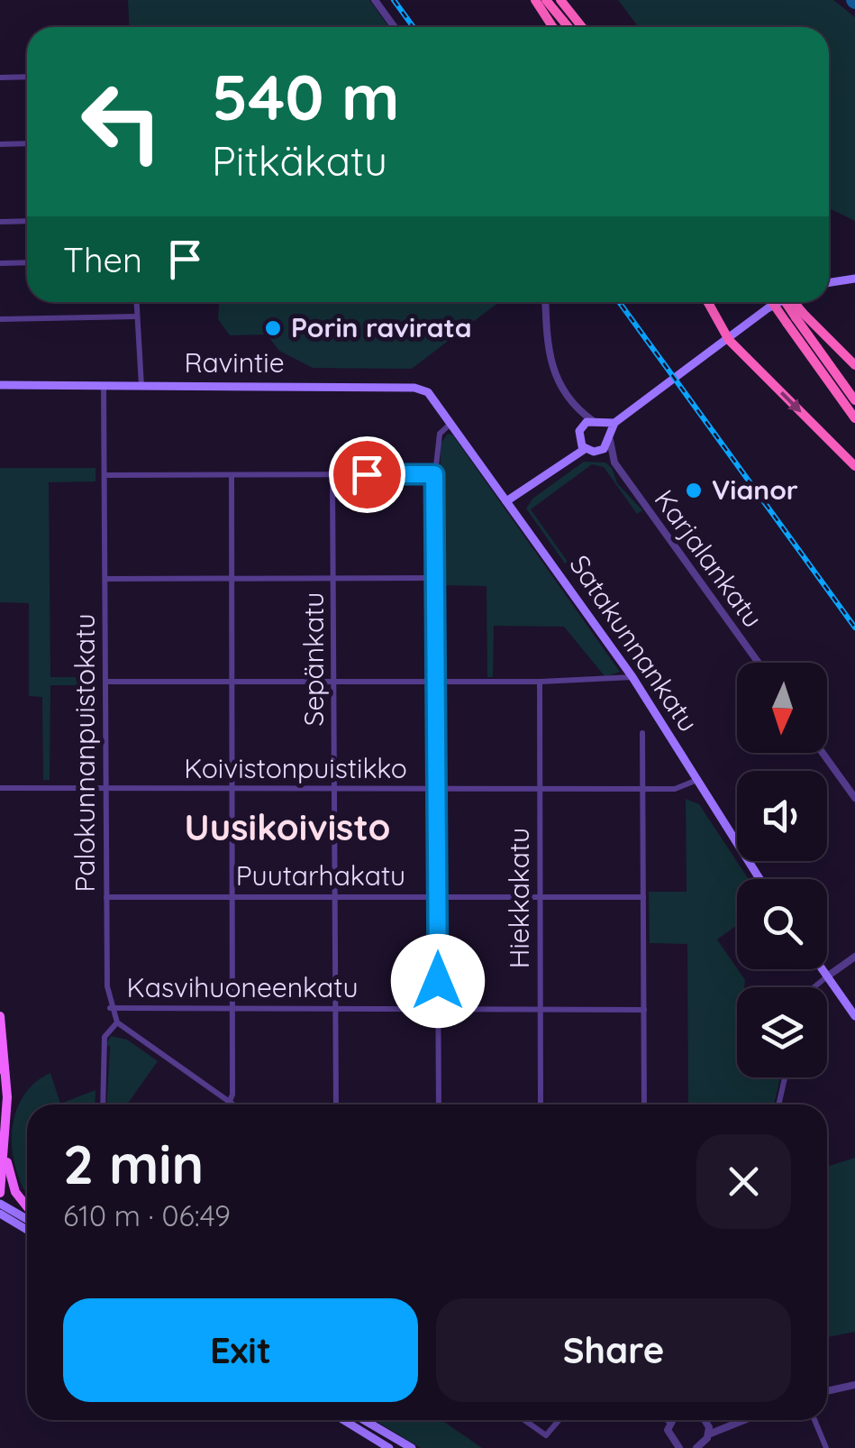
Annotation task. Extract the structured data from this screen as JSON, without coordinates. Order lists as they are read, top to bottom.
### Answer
{
  "streets": {
    "main road": ["Ravintie", "Satakunnankatu"],
    "street": [
      "Karjalankatu",
      "Sepänkatu",
      "Palokunnanpuistokatu",
      "Koivistonpuistikko",
      "Puutarhakatu",
      "Hiekkakatu",
      "Kasvihuoneenkatu"
    ]
  },
  "crossings": [
    ["Ravintie", "Satakunnankatu"],
    ["Ravintie", "Palokunnanpuistokatu"],
    ["Satakunnankatu", "Koivistonpuistikko"],
    ["Sepänkatu", "Koivistonpuistikko"],
    ["Sepänkatu", "Puutarhakatu"],
    ["Sepänkatu", "Kasvihuoneenkatu"],
    ["Palokunnanpuistokatu", "Koivistonpuistikko"],
    ["Palokunnanpuistokatu", "Puutarhakatu"],
    ["Palokunnanpuistokatu", "Kasvihuoneenkatu"],
    ["Koivistonpuistikko", "Hiekkakatu"],
    ["Puutarhakatu", "Hiekkakatu"],
    ["Hiekkakatu", "Kasvihuoneenkatu"]
  ],
  "districts": ["Uusikoivisto"],
  "places": ["Porin ravirata", "Vianor"],
  "north": "bottom",
  "page": {
    "turn": ["540 m", "Pitkäkatu"],
    "then": "Then",
    "heading": ["2 min", "610 m · 06:49"],
    "buttons": ["Exit", "Share"]
  }
}
